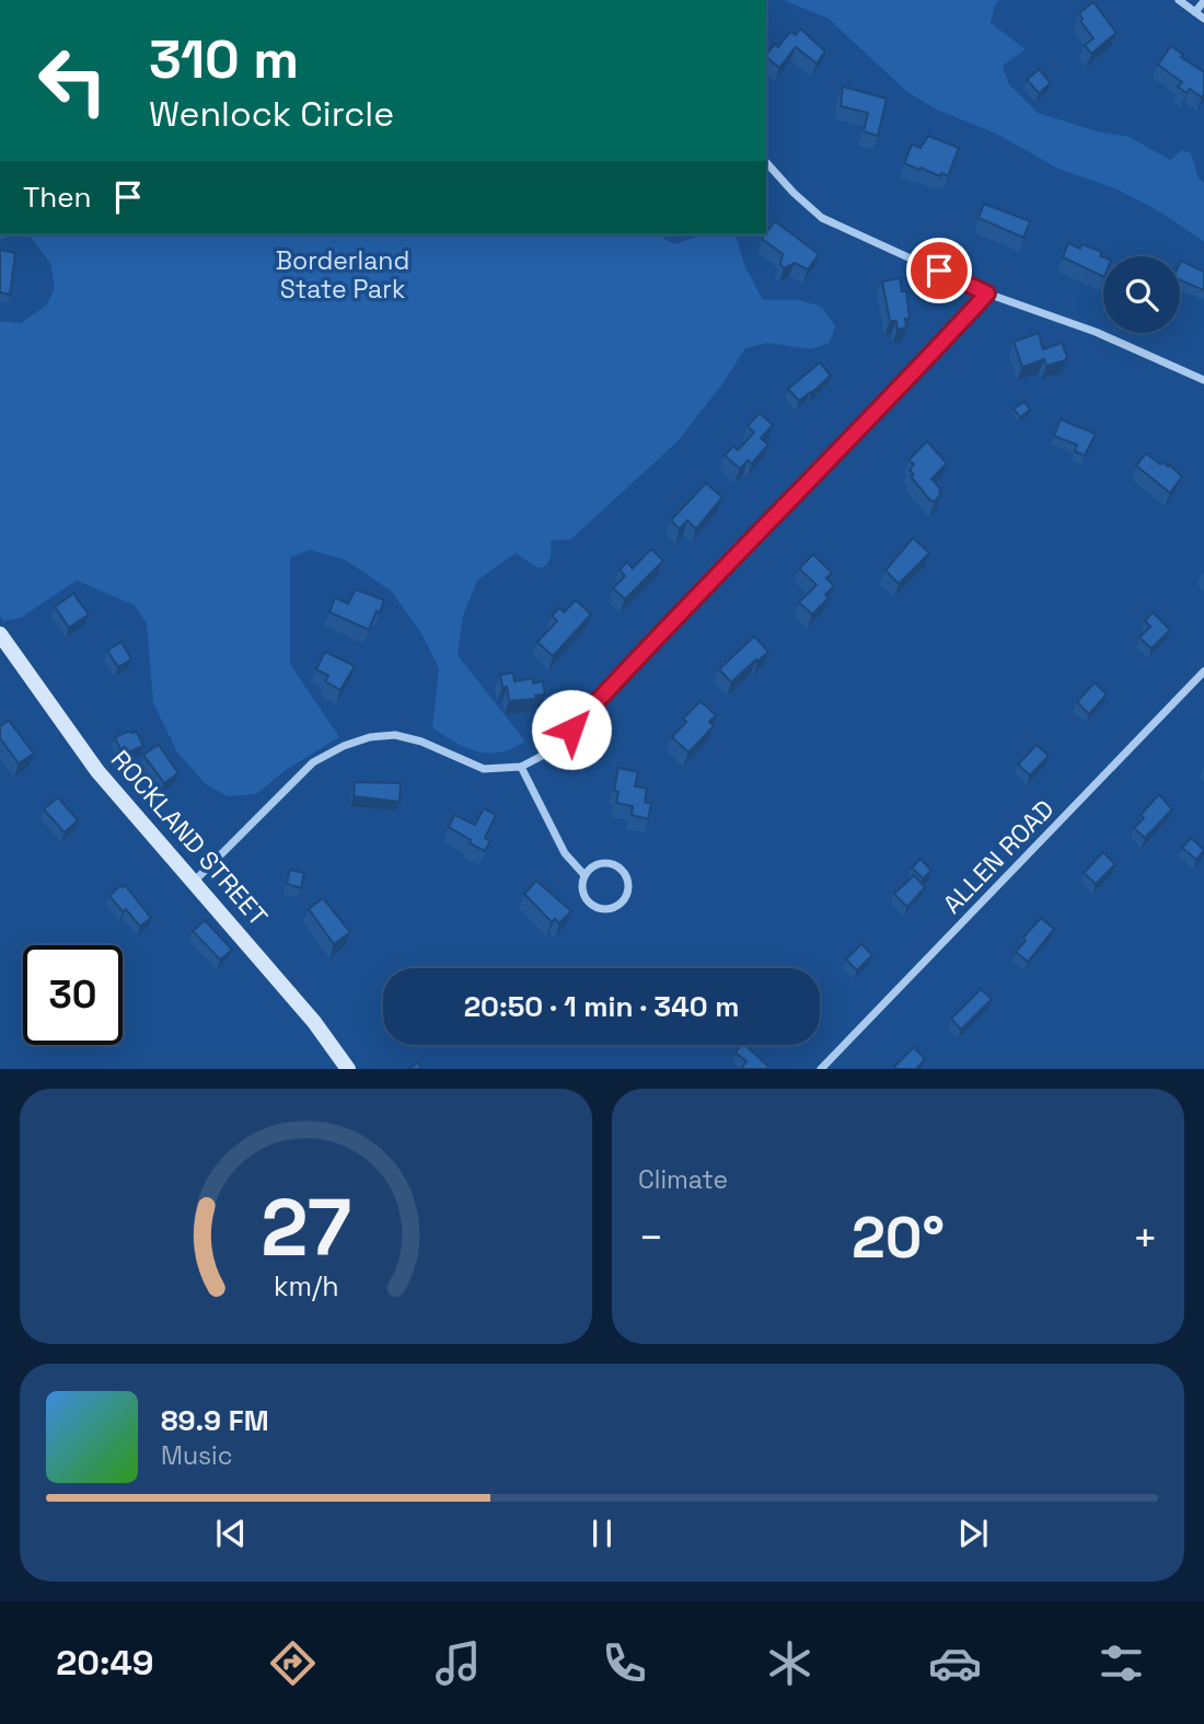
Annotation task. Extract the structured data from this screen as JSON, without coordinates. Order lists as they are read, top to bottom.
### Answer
{
  "streets": {
    "street": ["ROCKLAND STREET", "ALLEN ROAD"]
  },
  "parks": ["Borderland State Park"],
  "page": {
    "turn": ["310 m", "Wenlock Circle"],
    "then": "Then",
    "limit": "30",
    "trip": "20:50 · 1 min · 340 m",
    "tile": "Climate",
    "heat": ["−", "20°", "+"],
    "song": ["89.9 FM", "Music"],
    "tabs": "20:49",
    "gauge": ["27", "km/h"]
  }
}
